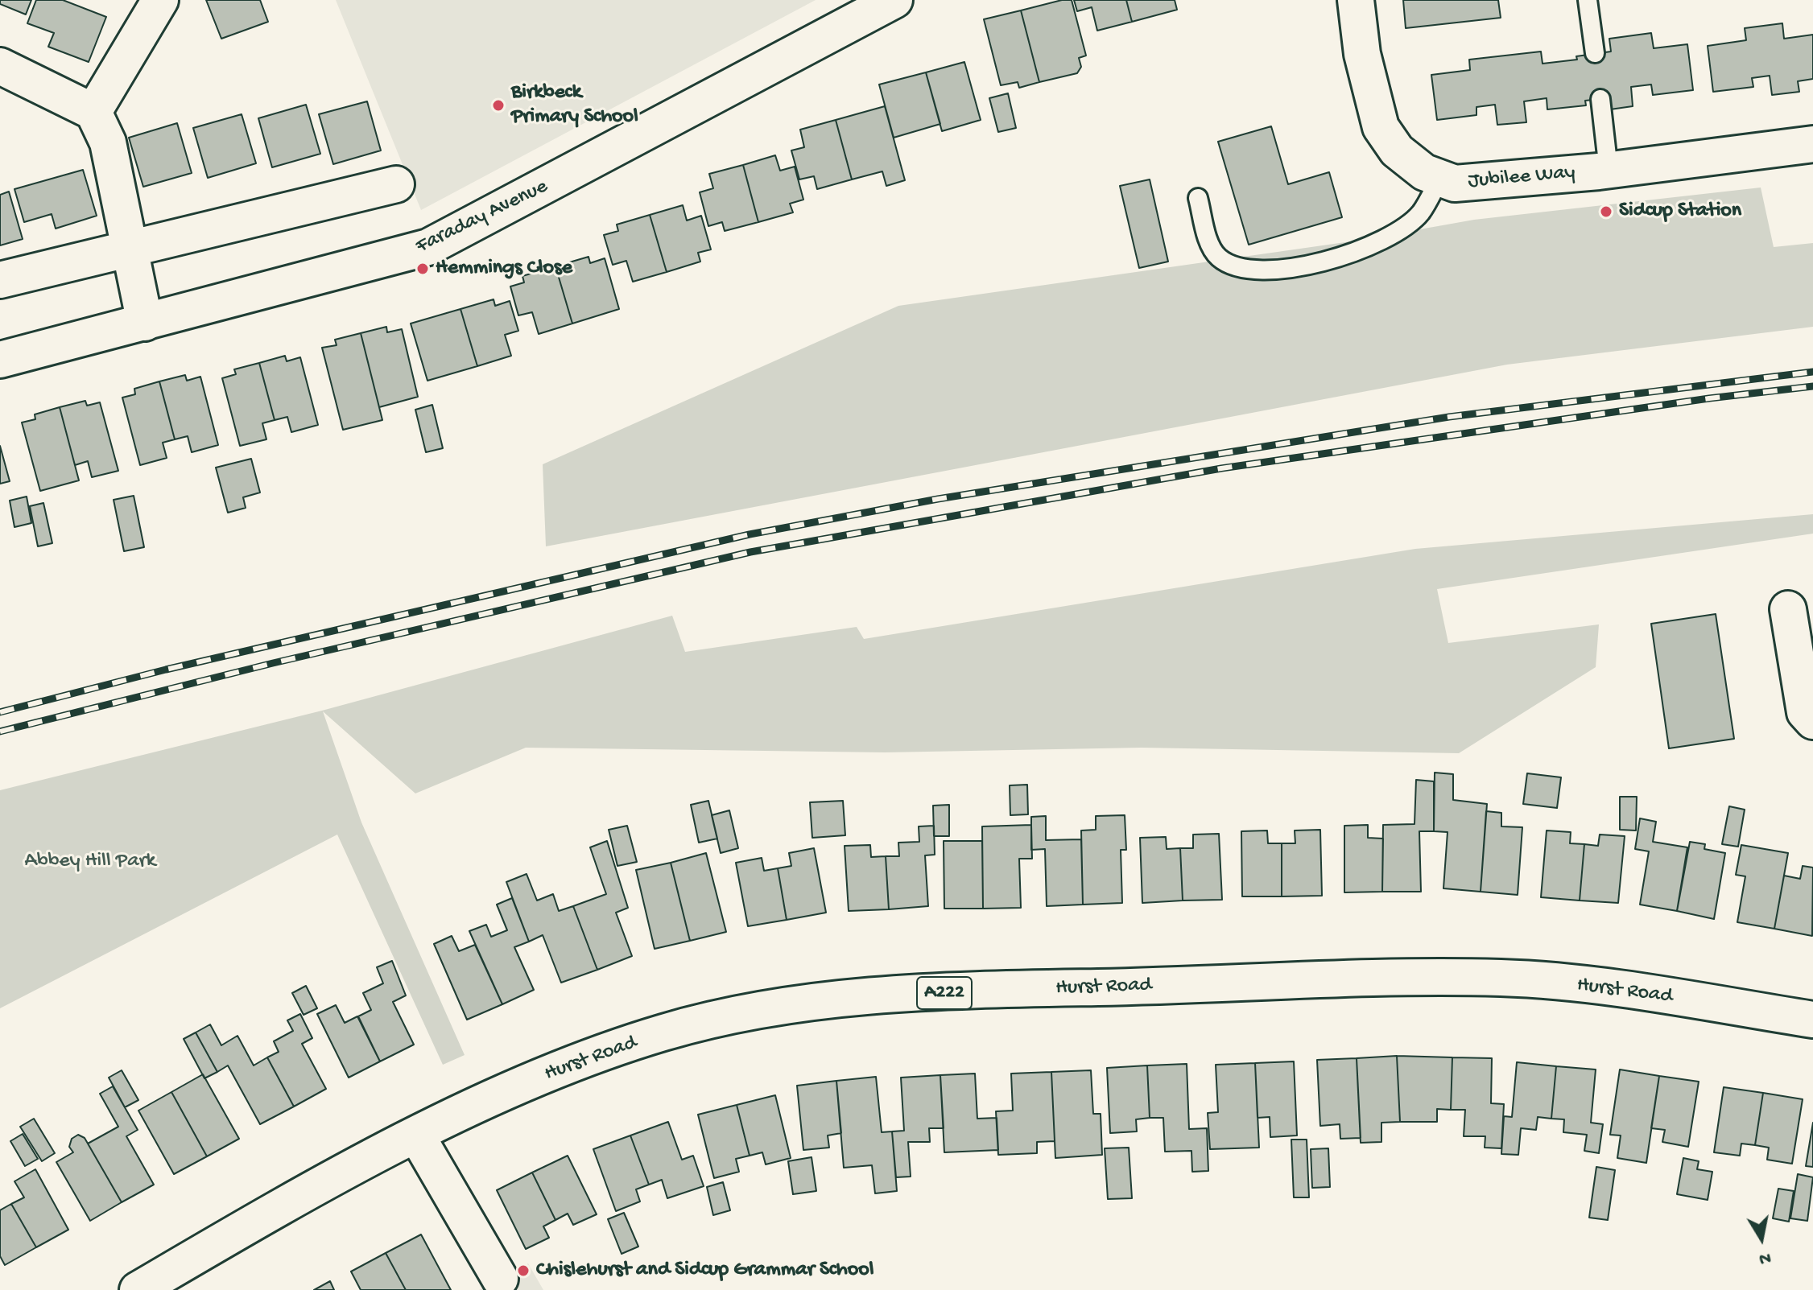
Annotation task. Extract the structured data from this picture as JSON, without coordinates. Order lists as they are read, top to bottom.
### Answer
{
  "streets": {
    "street": [
      "Jubilee Way",
      "Faraday Avenue",
      "Hurst Road",
      "A222"
    ]
  },
  "parks": ["Abbey Hill Park"],
  "places": [
    "Birkbeck Primary School",
    "Sidcup Station",
    "Hemmings Close",
    "Chislehurst and Sidcup Grammar School"
  ],
  "north": "bottom"
}
